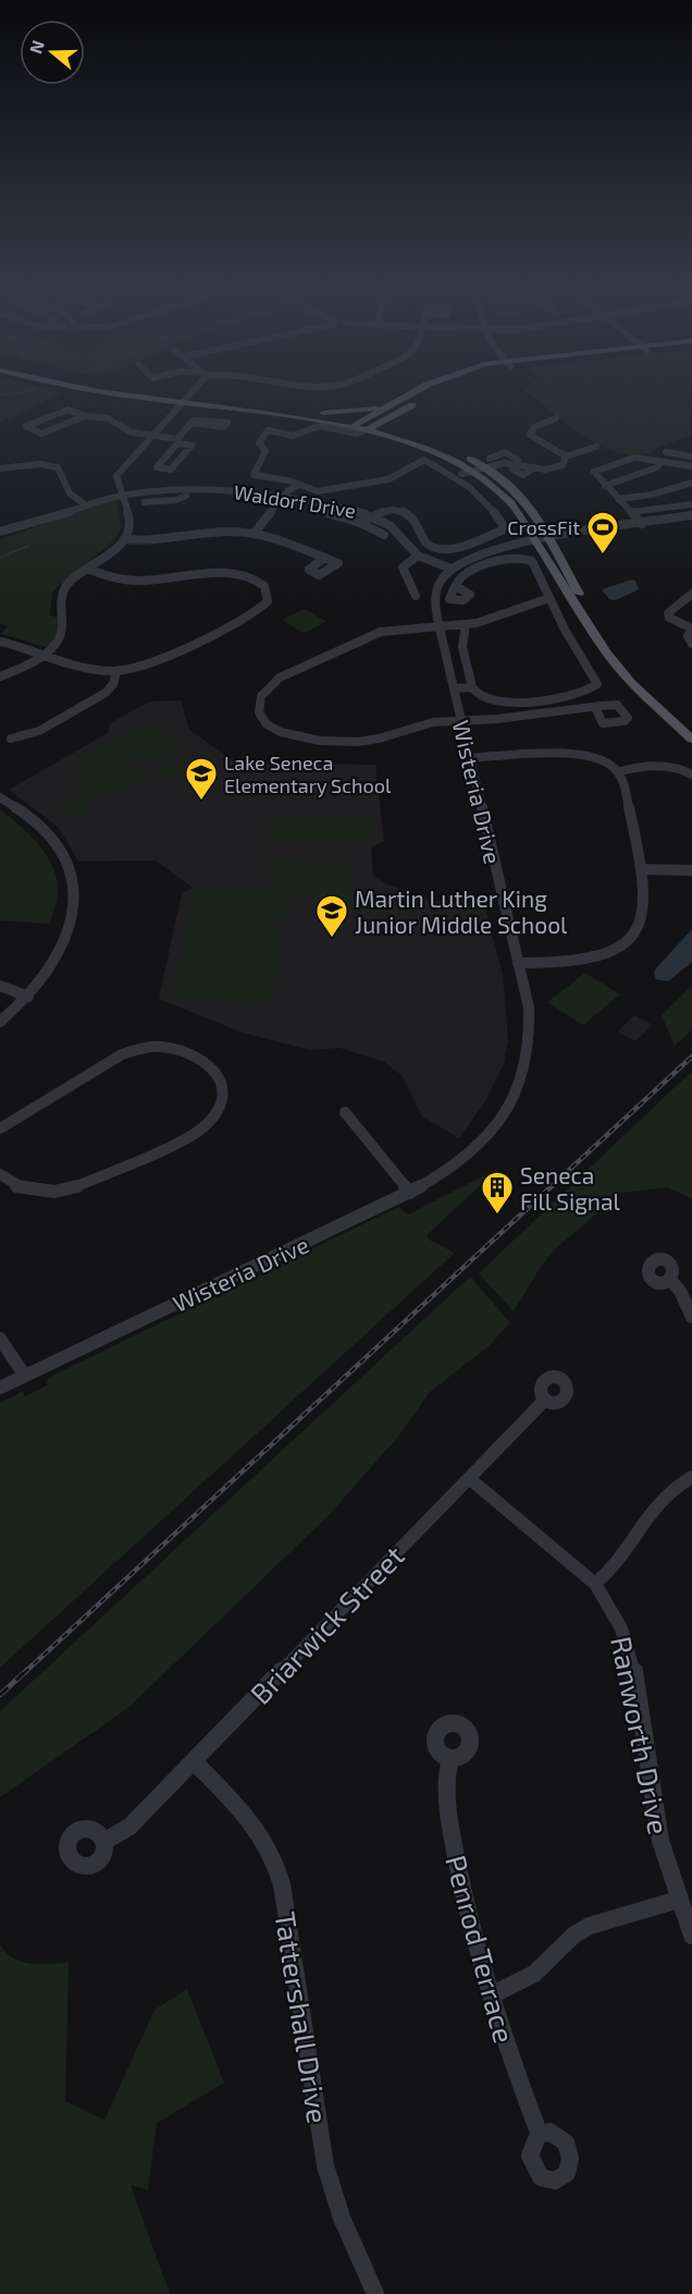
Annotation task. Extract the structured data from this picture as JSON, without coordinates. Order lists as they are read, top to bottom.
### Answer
{
  "streets": {
    "street": [
      "Waldorf Drive",
      "Wisteria Drive",
      "Briarwick Street",
      "Ranworth Drive",
      "Penrod Terrace",
      "Tattershall Drive"
    ]
  },
  "crossings": [
    ["Waldorf Drive", "Wisteria Drive"],
    ["Briarwick Street", "Ranworth Drive"],
    ["Briarwick Street", "Tattershall Drive"]
  ],
  "places": {
    "sports": ["CrossFit"],
    "school or university": ["Lake Seneca Elementary School", "Martin Luther King Junior Middle School"],
    "building": ["Seneca Fill Signal"]
  },
  "north": "left"
}
